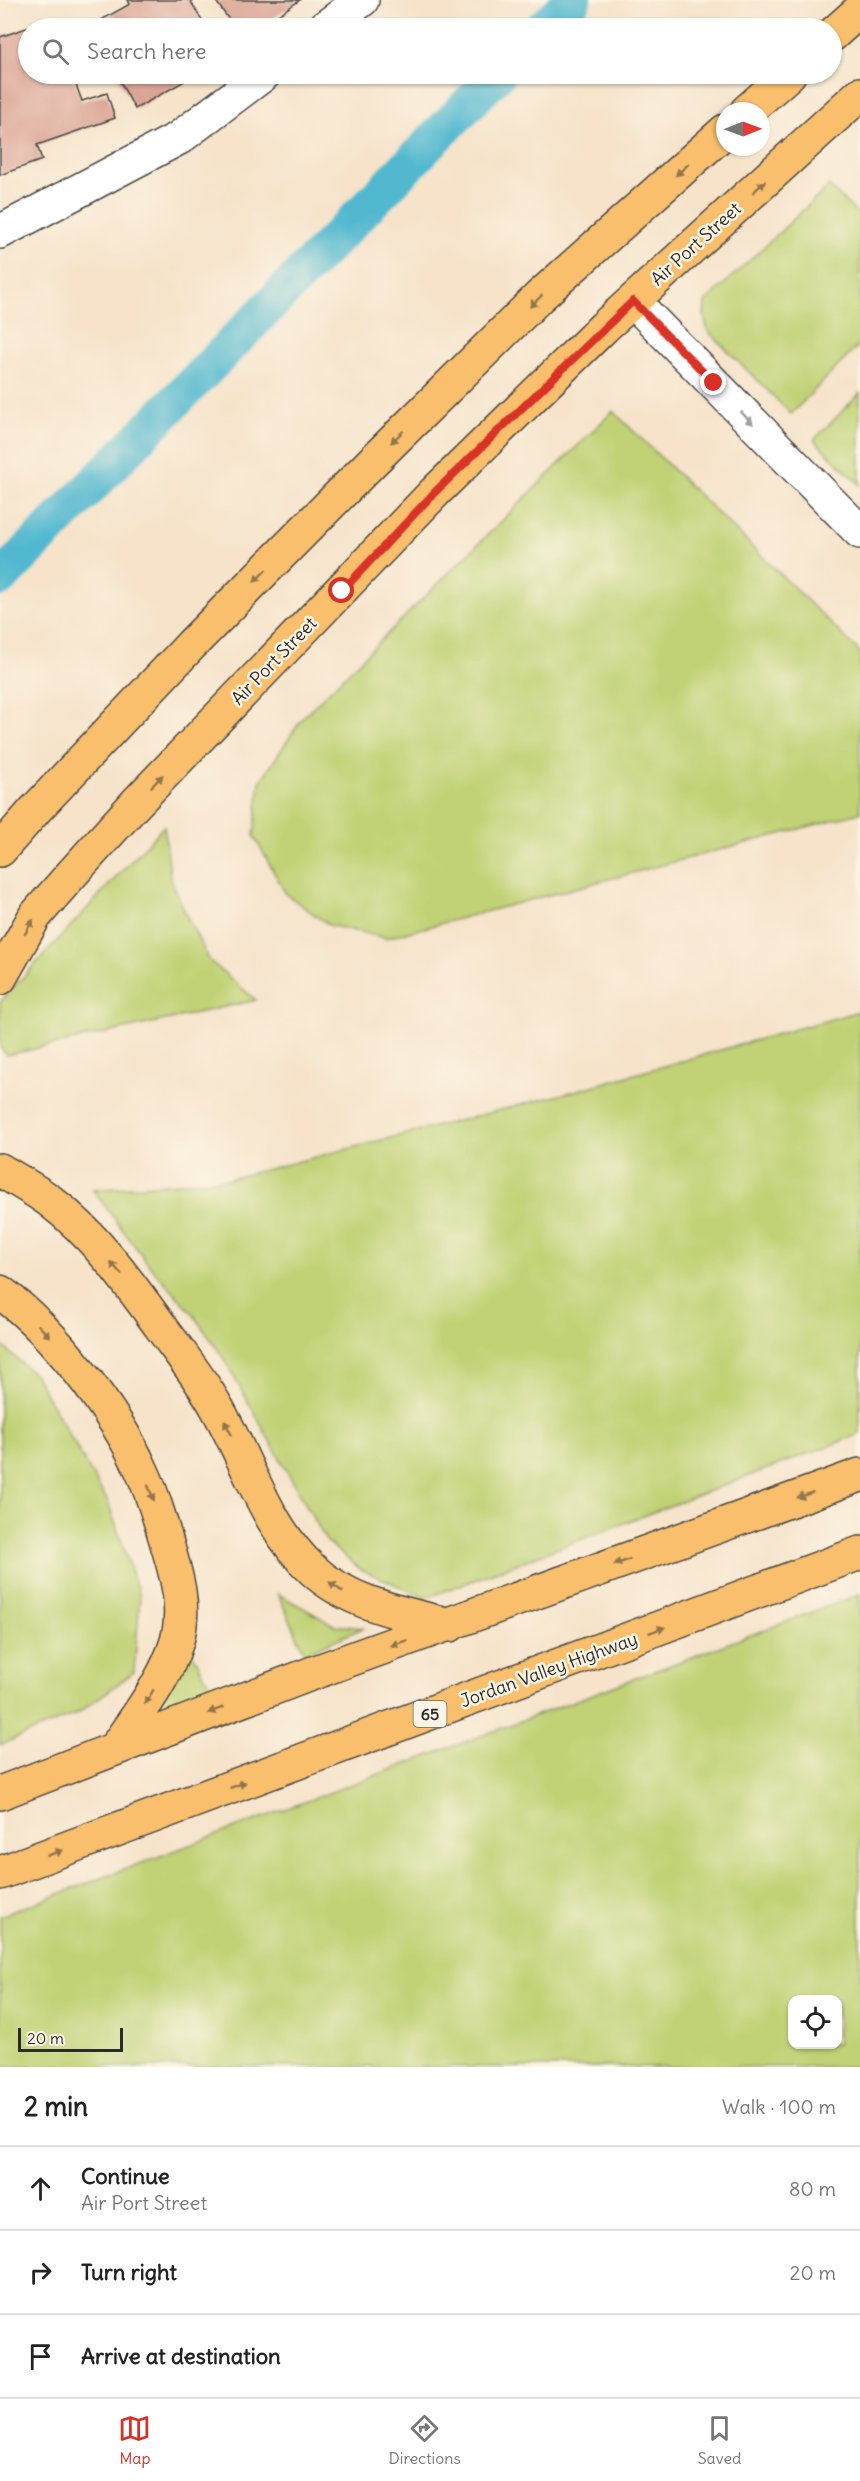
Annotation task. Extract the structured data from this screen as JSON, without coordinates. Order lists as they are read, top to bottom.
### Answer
{
  "streets": {
    "main road": ["Air Port Street", "Jordan Valley Highway", "65"]
  },
  "scale_bar": "20 m",
  "north": "right",
  "page": {
    "search": "Search here",
    "scale": "20 m",
    "heading": ["2 min", "Walk · 100 m"],
    "list": [
      ["Continue", "Air Port Street", "80 m"],
      ["Turn right", "20 m"],
      "Arrive at destination"
    ],
    "nav": ["Map", "Directions", "Saved"]
  }
}
